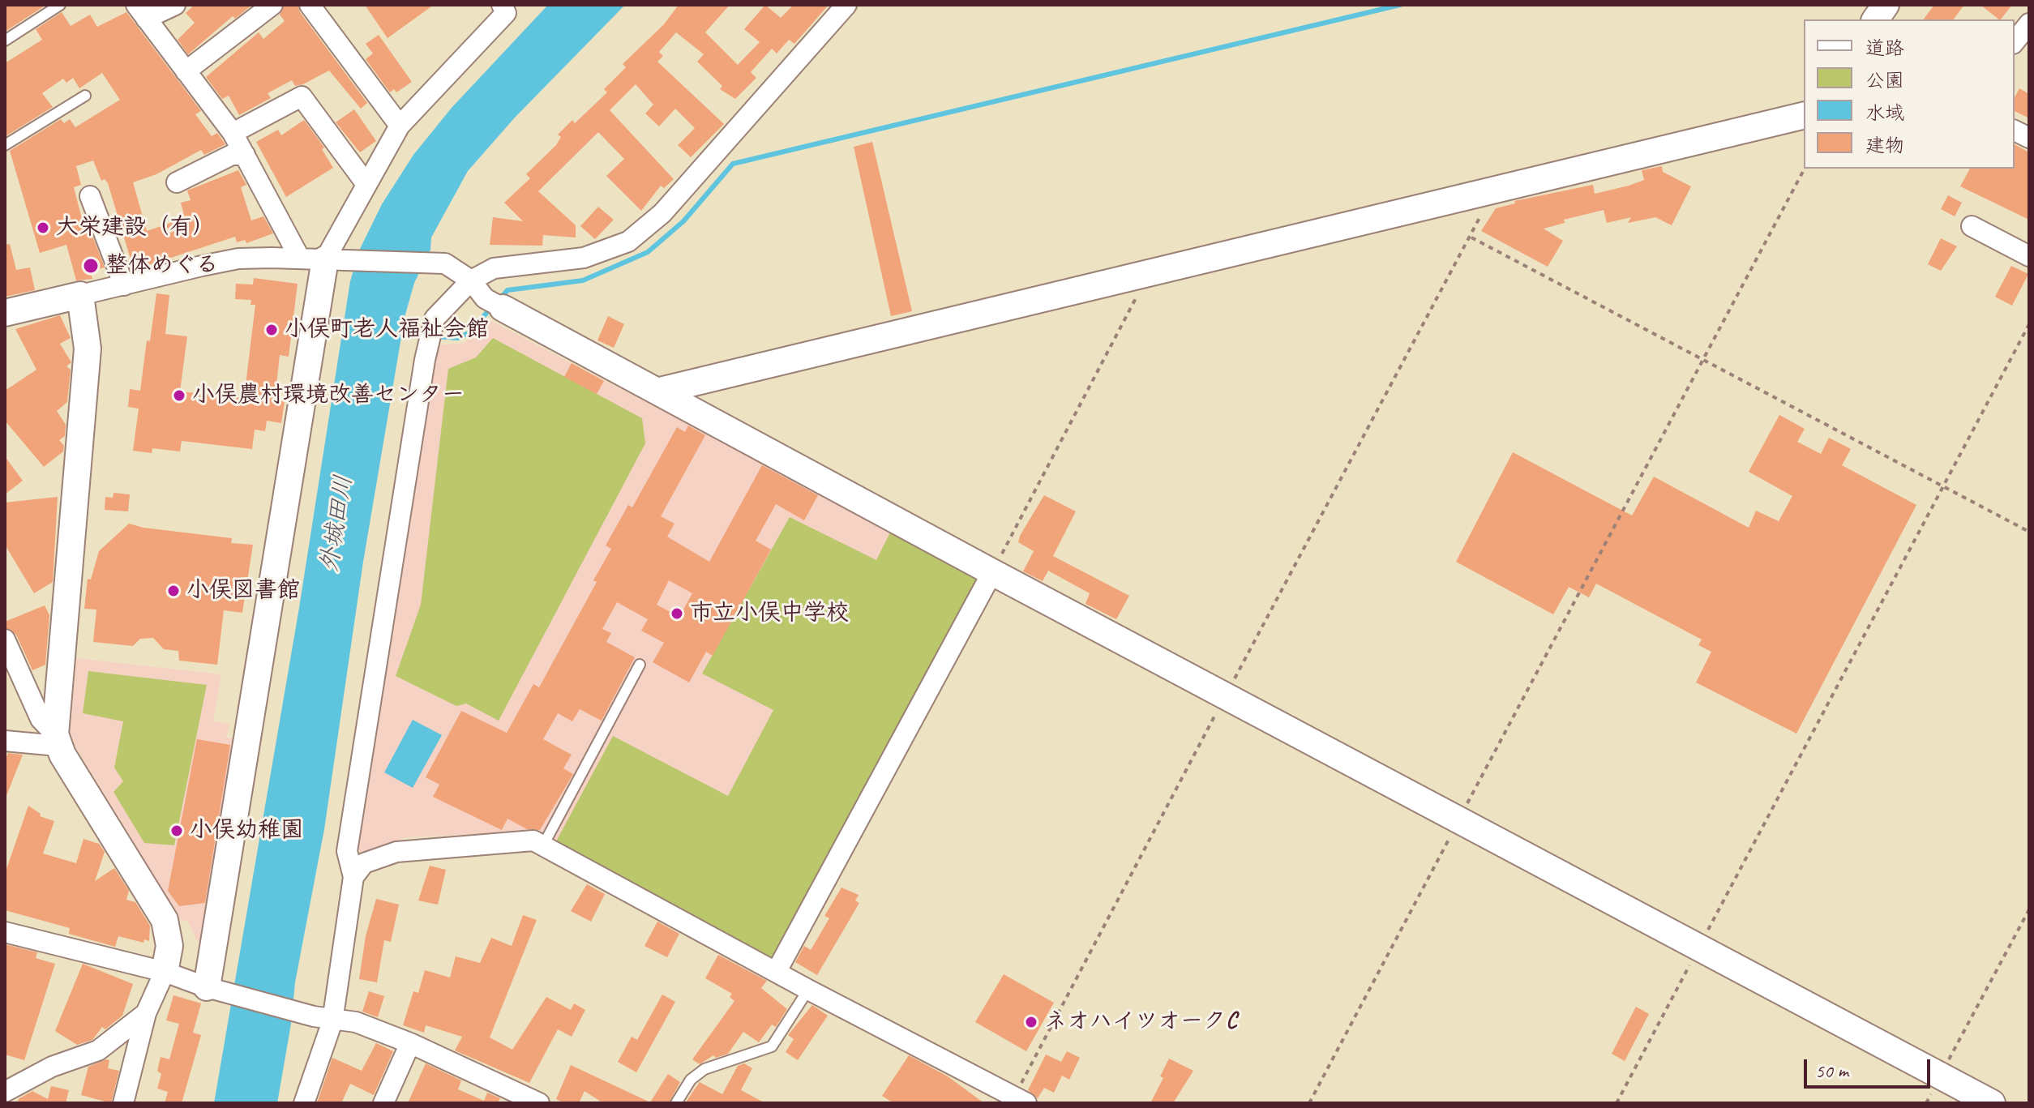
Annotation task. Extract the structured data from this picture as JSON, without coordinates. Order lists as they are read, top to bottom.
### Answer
{
  "water": ["外城田川"],
  "places": [
    "大栄建設（有）",
    "整体めぐる",
    "小俣町老人福祉会館",
    "小俣農村環境改善センター",
    "小俣図書館",
    "市立小俣中学校",
    "小俣幼稚園",
    "ネオハイツオークC"
  ],
  "legend": [
    "道路",
    "公園",
    "水域",
    "建物"
  ],
  "scale_bar": "50 m"
}
